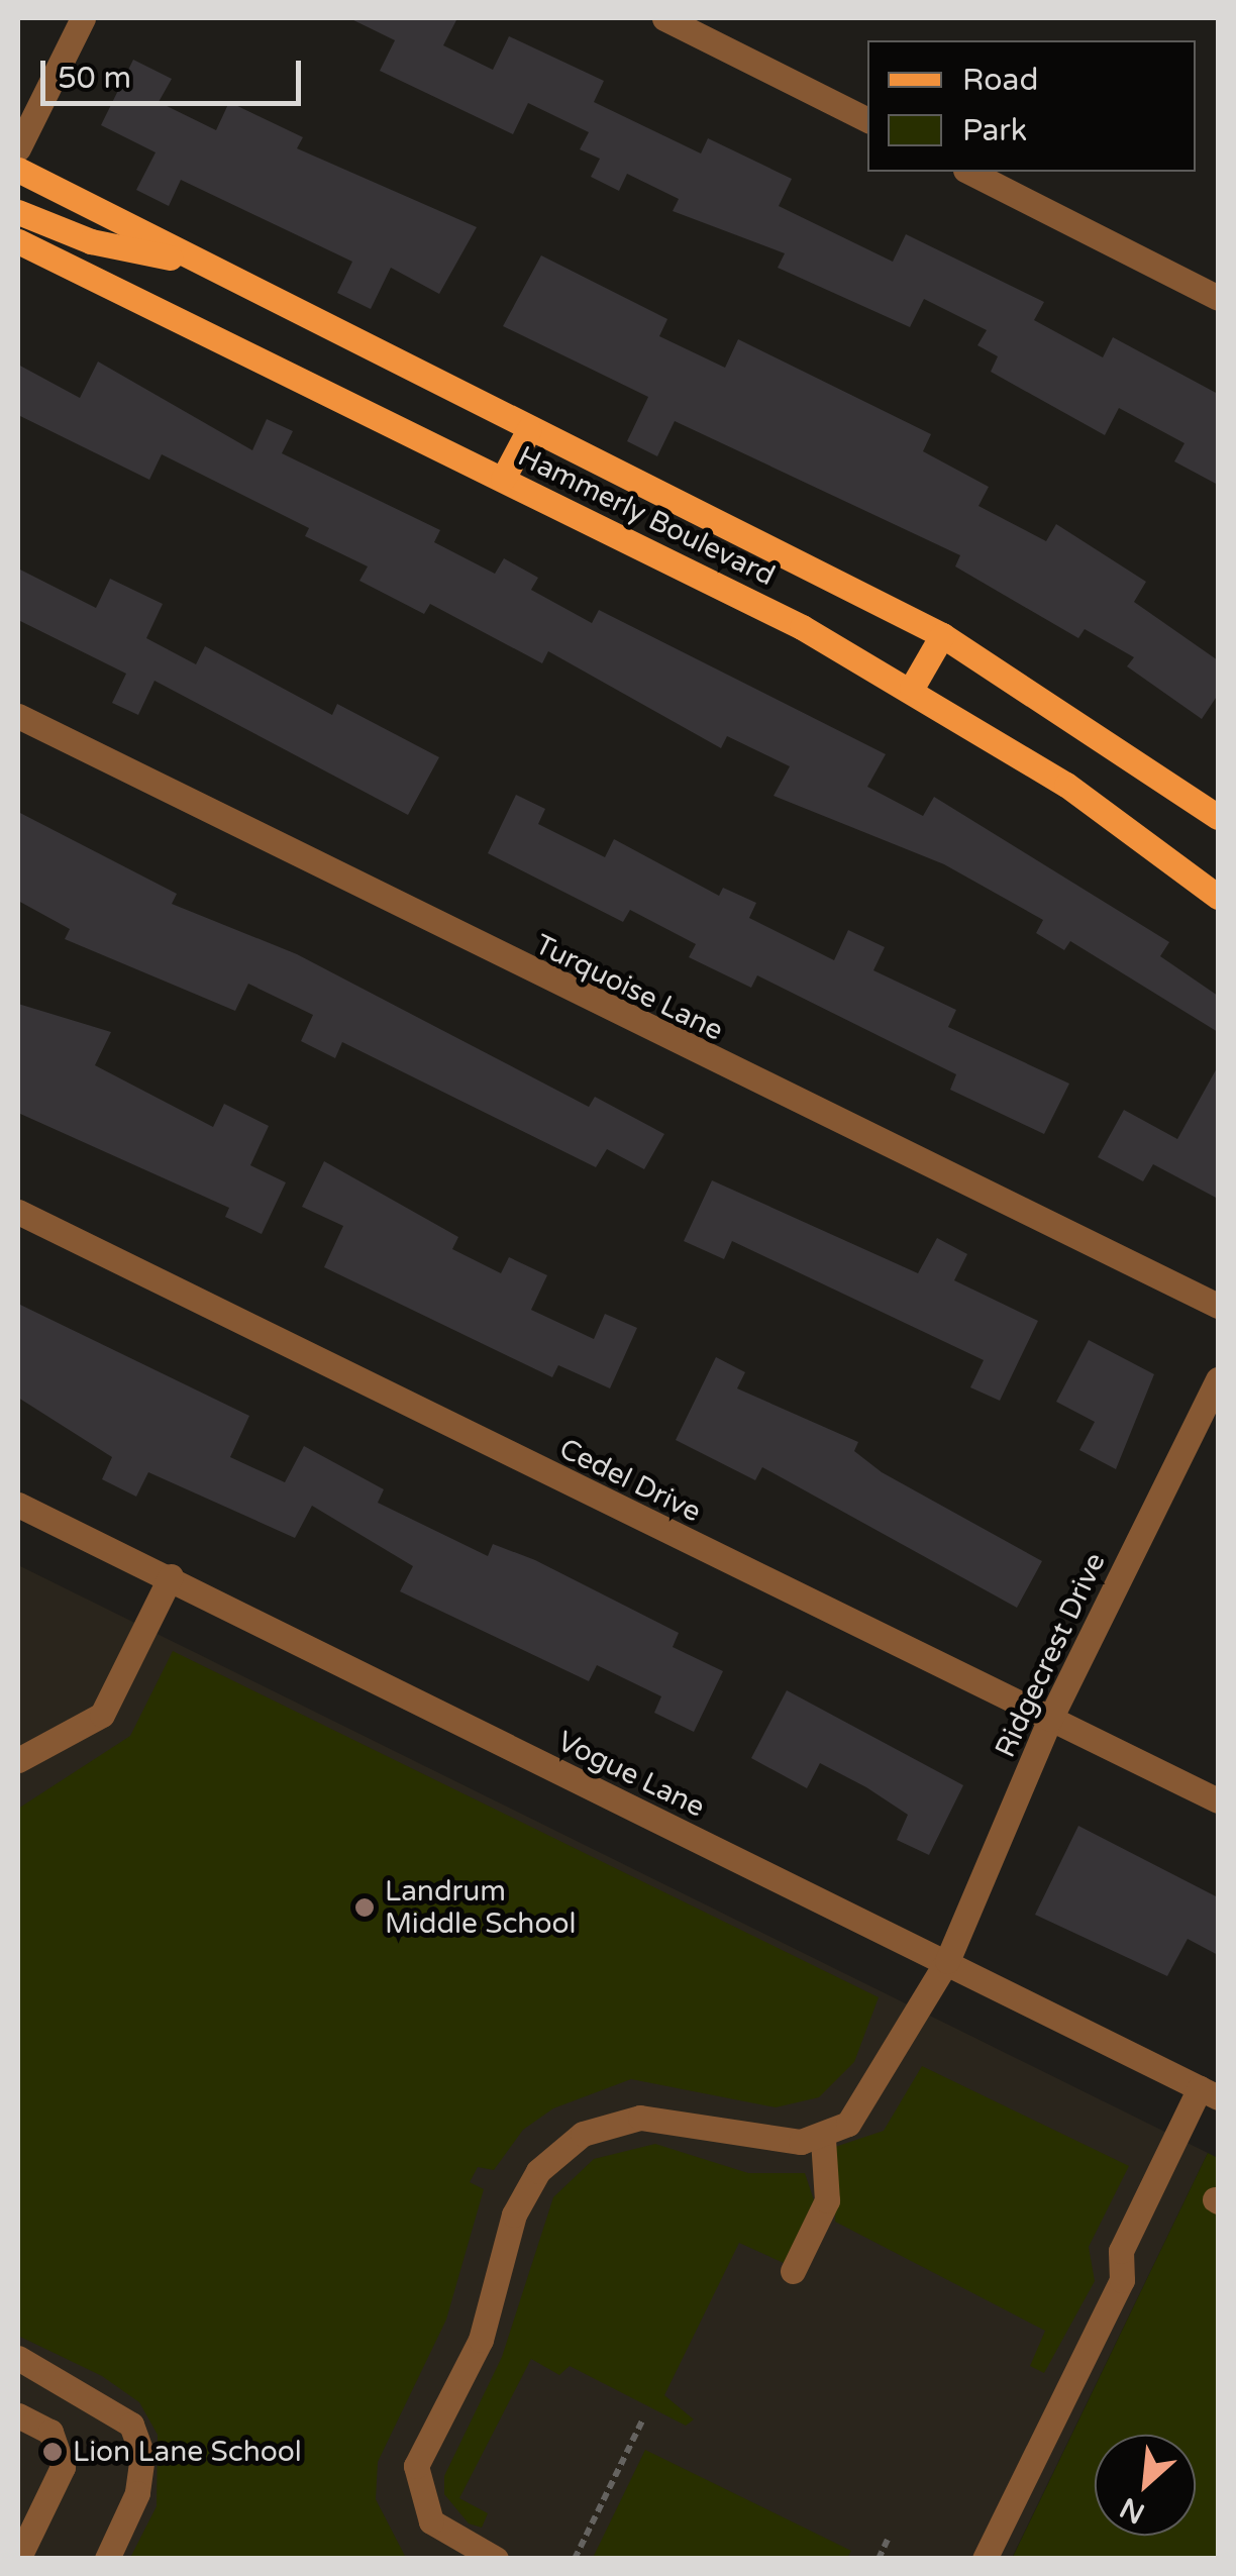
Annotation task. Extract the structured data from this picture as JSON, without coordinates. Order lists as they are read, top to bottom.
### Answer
{
  "streets": {
    "main road": ["Hammerly Boulevard"],
    "street": [
      "Turquoise Lane",
      "Cedel Drive",
      "Ridgecrest Drive",
      "Vogue Lane"
    ]
  },
  "crossings": [
    ["Cedel Drive", "Ridgecrest Drive"],
    ["Ridgecrest Drive", "Vogue Lane"]
  ],
  "places": ["Landrum Middle School", "Lion Lane School"],
  "legend": ["Road", "Park"],
  "scale_bar": "50 m",
  "north": "bottom left"
}
